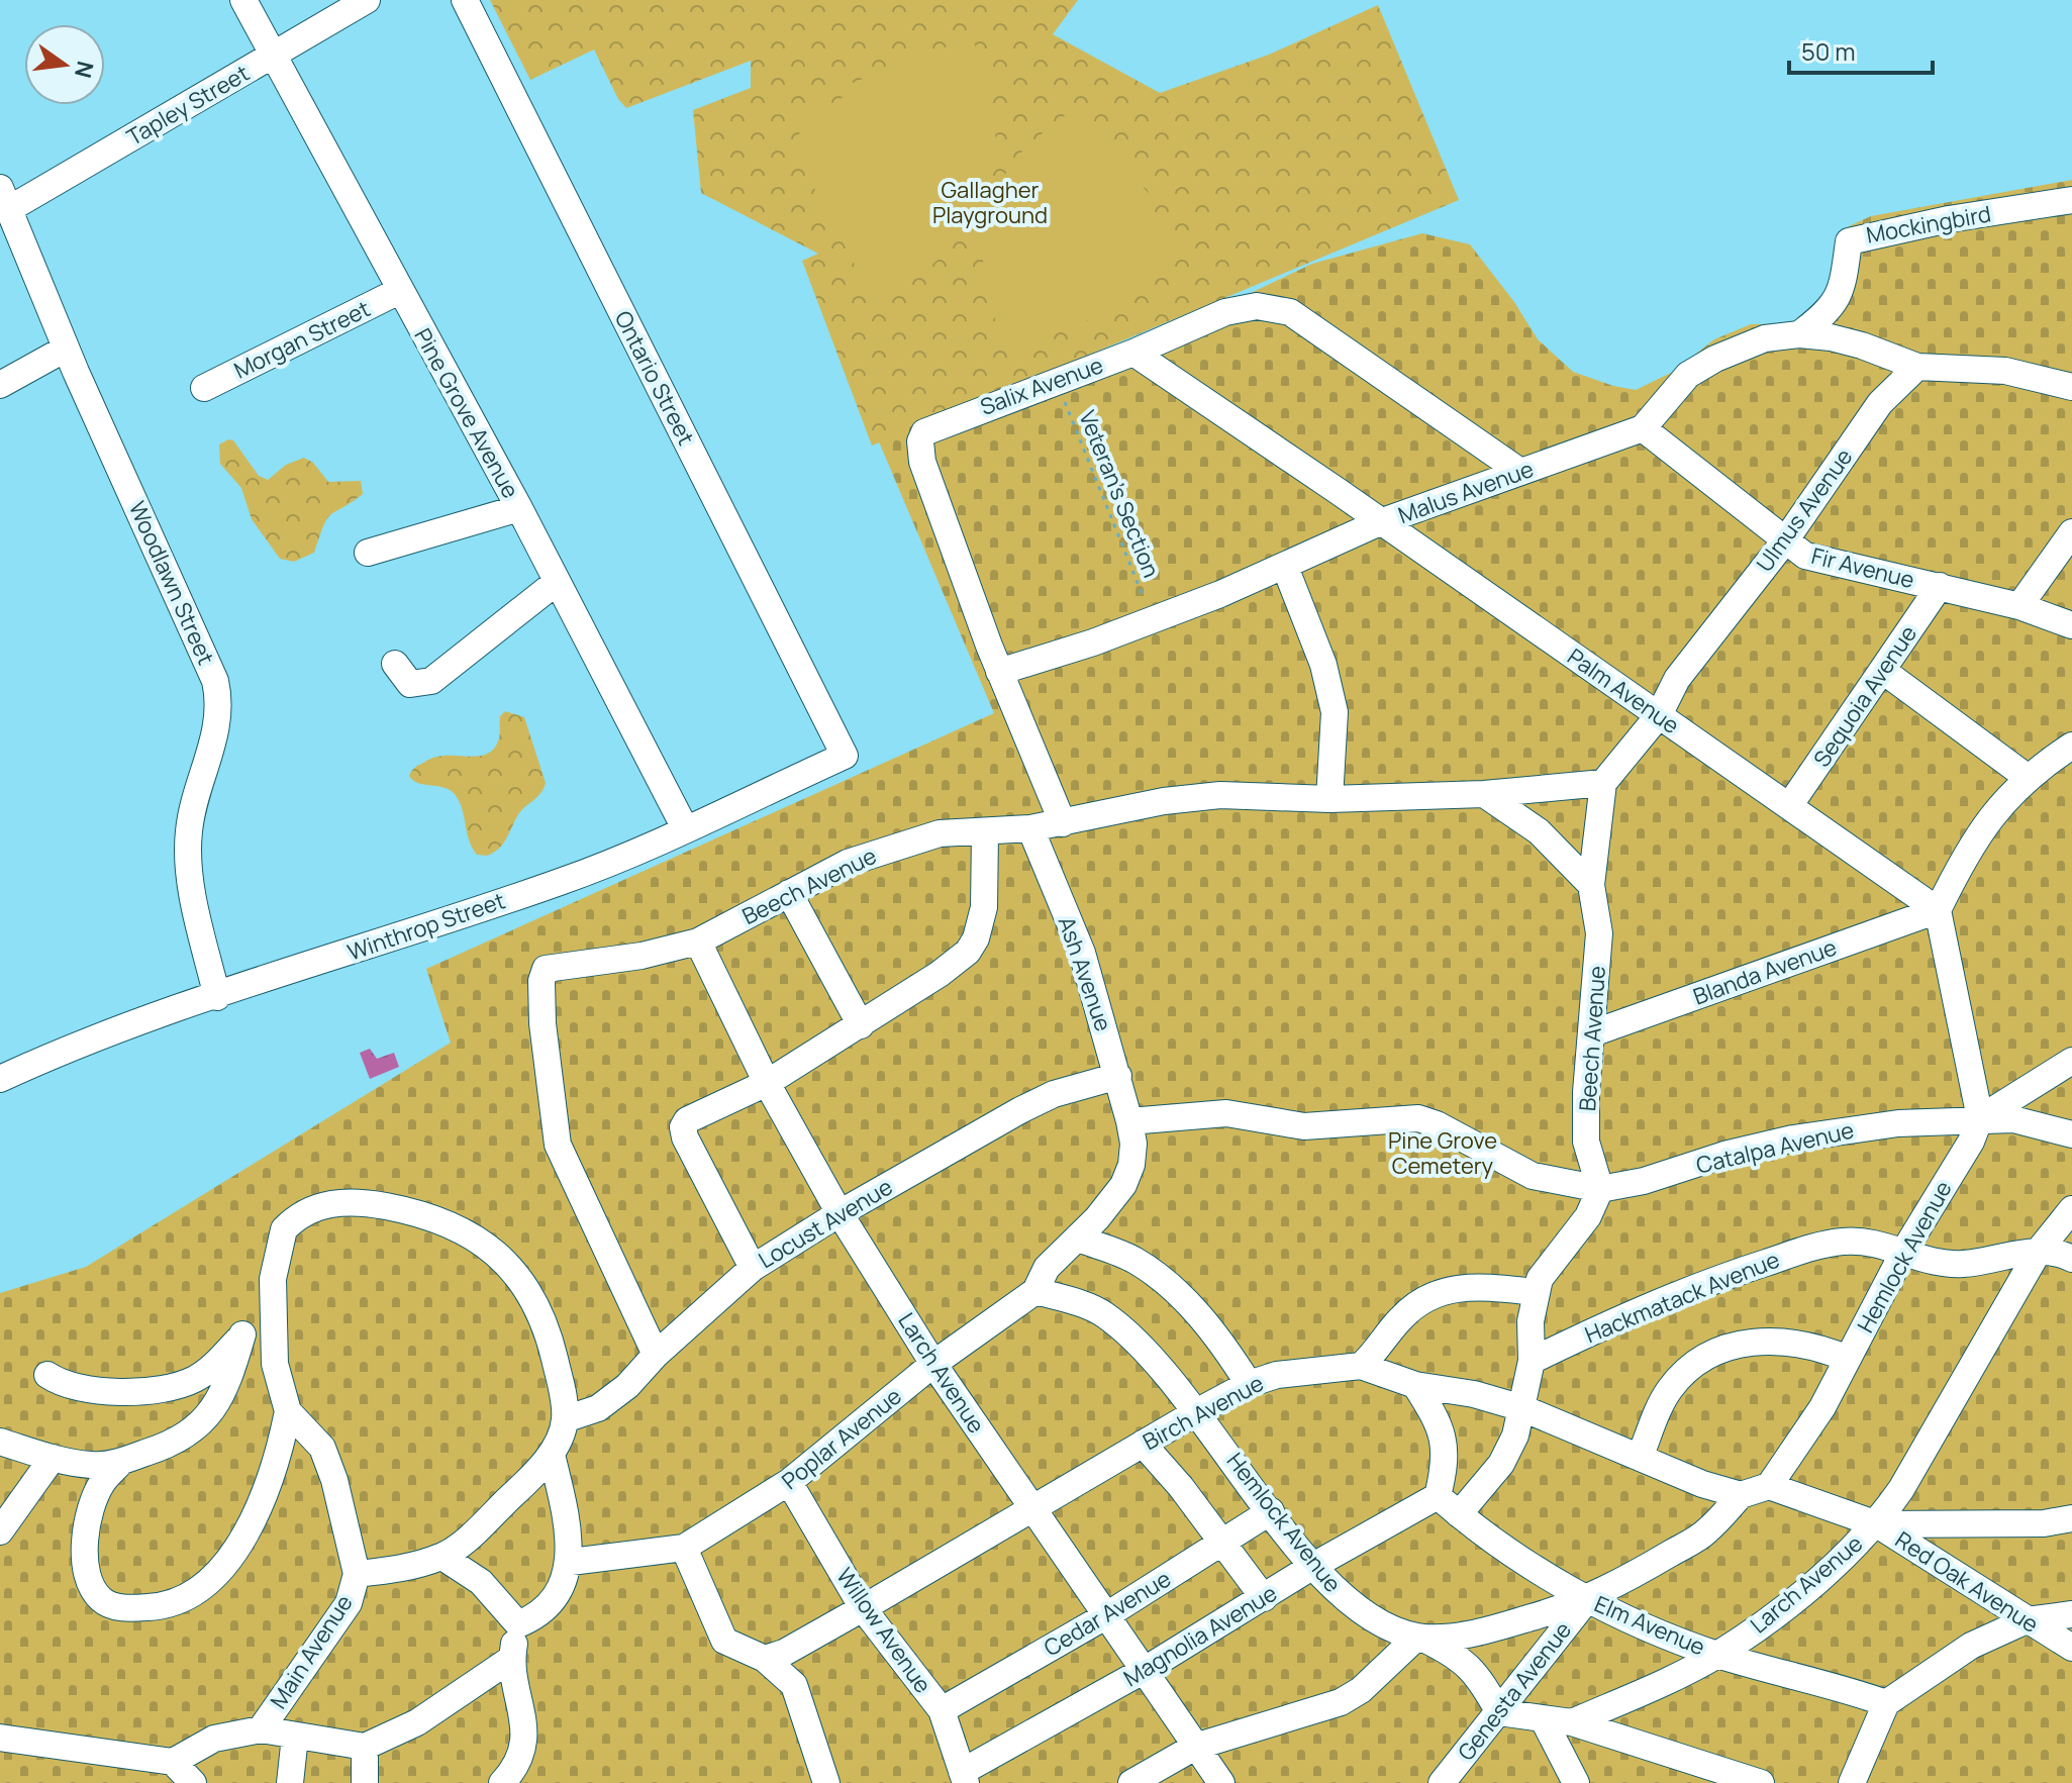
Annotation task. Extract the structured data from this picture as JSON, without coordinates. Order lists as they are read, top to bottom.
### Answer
{
  "streets": {
    "street": [
      "Tapley Street",
      "Mockingbird",
      "Morgan Street",
      "Ontario Street",
      "Salix Avenue",
      "Pine Grove Avenue",
      "Malus Avenue",
      "Ulmus Avenue",
      "Fir Avenue",
      "Woodlawn Street",
      "Palm Avenue",
      "Sequoia Avenue",
      "Beech Avenue",
      "Winthrop Street",
      "Blanda Avenue",
      "Ash Avenue",
      "Catalpa Avenue",
      "Locust Avenue",
      "Hemlock Avenue",
      "Hackmatack Avenue",
      "Larch Avenue",
      "Birch Avenue",
      "Poplar Avenue",
      "Red Oak Avenue",
      "Cedar Avenue",
      "Elm Avenue",
      "Willow Avenue",
      "Magnolia Avenue",
      "Main Avenue",
      "Genesta Avenue"
    ],
    "path": ["Veteran's Section"]
  },
  "crossings": [
    ["Tapley Street", "Pine Grove Avenue"],
    ["Tapley Street", "Woodlawn Street"],
    ["Morgan Street", "Pine Grove Avenue"],
    ["Ontario Street", "Winthrop Street"],
    ["Salix Avenue", "Malus Avenue"],
    ["Salix Avenue", "Veteran's Section"],
    ["Salix Avenue", "Palm Avenue"],
    ["Salix Avenue", "Beech Avenue"],
    ["Pine Grove Avenue", "Winthrop Street"],
    ["Malus Avenue", "Veteran's Section"],
    ["Malus Avenue", "Fir Avenue"],
    ["Malus Avenue", "Palm Avenue"],
    ["Ulmus Avenue", "Fir Avenue"],
    ["Ulmus Avenue", "Palm Avenue"],
    ["Ulmus Avenue", "Beech Avenue"],
    ["Fir Avenue", "Sequoia Avenue"],
    ["Woodlawn Street", "Winthrop Street"],
    ["Palm Avenue", "Sequoia Avenue"],
    ["Palm Avenue", "Blanda Avenue"],
    ["Beech Avenue", "Blanda Avenue"],
    ["Beech Avenue", "Ash Avenue"],
    ["Beech Avenue", "Catalpa Avenue"],
    ["Beech Avenue", "Locust Avenue"],
    ["Beech Avenue", "Larch Avenue"],
    ["Ash Avenue", "Locust Avenue"],
    ["Ash Avenue", "Poplar Avenue"],
    ["Catalpa Avenue", "Hemlock Avenue"],
    ["Locust Avenue", "Larch Avenue"],
    ["Hemlock Avenue", "Hackmatack Avenue"],
    ["Hemlock Avenue", "Birch Avenue"],
    ["Hemlock Avenue", "Poplar Avenue"],
    ["Hemlock Avenue", "Red Oak Avenue"],
    ["Hemlock Avenue", "Cedar Avenue"],
    ["Hemlock Avenue", "Elm Avenue"],
    ["Hemlock Avenue", "Magnolia Avenue"],
    ["Hemlock Avenue", "Genesta Avenue"],
    ["Hackmatack Avenue", "Larch Avenue"],
    ["Larch Avenue", "Birch Avenue"],
    ["Larch Avenue", "Poplar Avenue"],
    ["Larch Avenue", "Red Oak Avenue"],
    ["Larch Avenue", "Cedar Avenue"],
    ["Larch Avenue", "Elm Avenue"],
    ["Larch Avenue", "Magnolia Avenue"],
    ["Birch Avenue", "Willow Avenue"],
    ["Poplar Avenue", "Willow Avenue"],
    ["Cedar Avenue", "Willow Avenue"],
    ["Elm Avenue", "Magnolia Avenue"],
    ["Elm Avenue", "Genesta Avenue"],
    ["Willow Avenue", "Magnolia Avenue"]
  ],
  "parks": ["Gallagher Playground", "Pine Grove Cemetery"],
  "scale_bar": "50 m",
  "north": "right"
}
